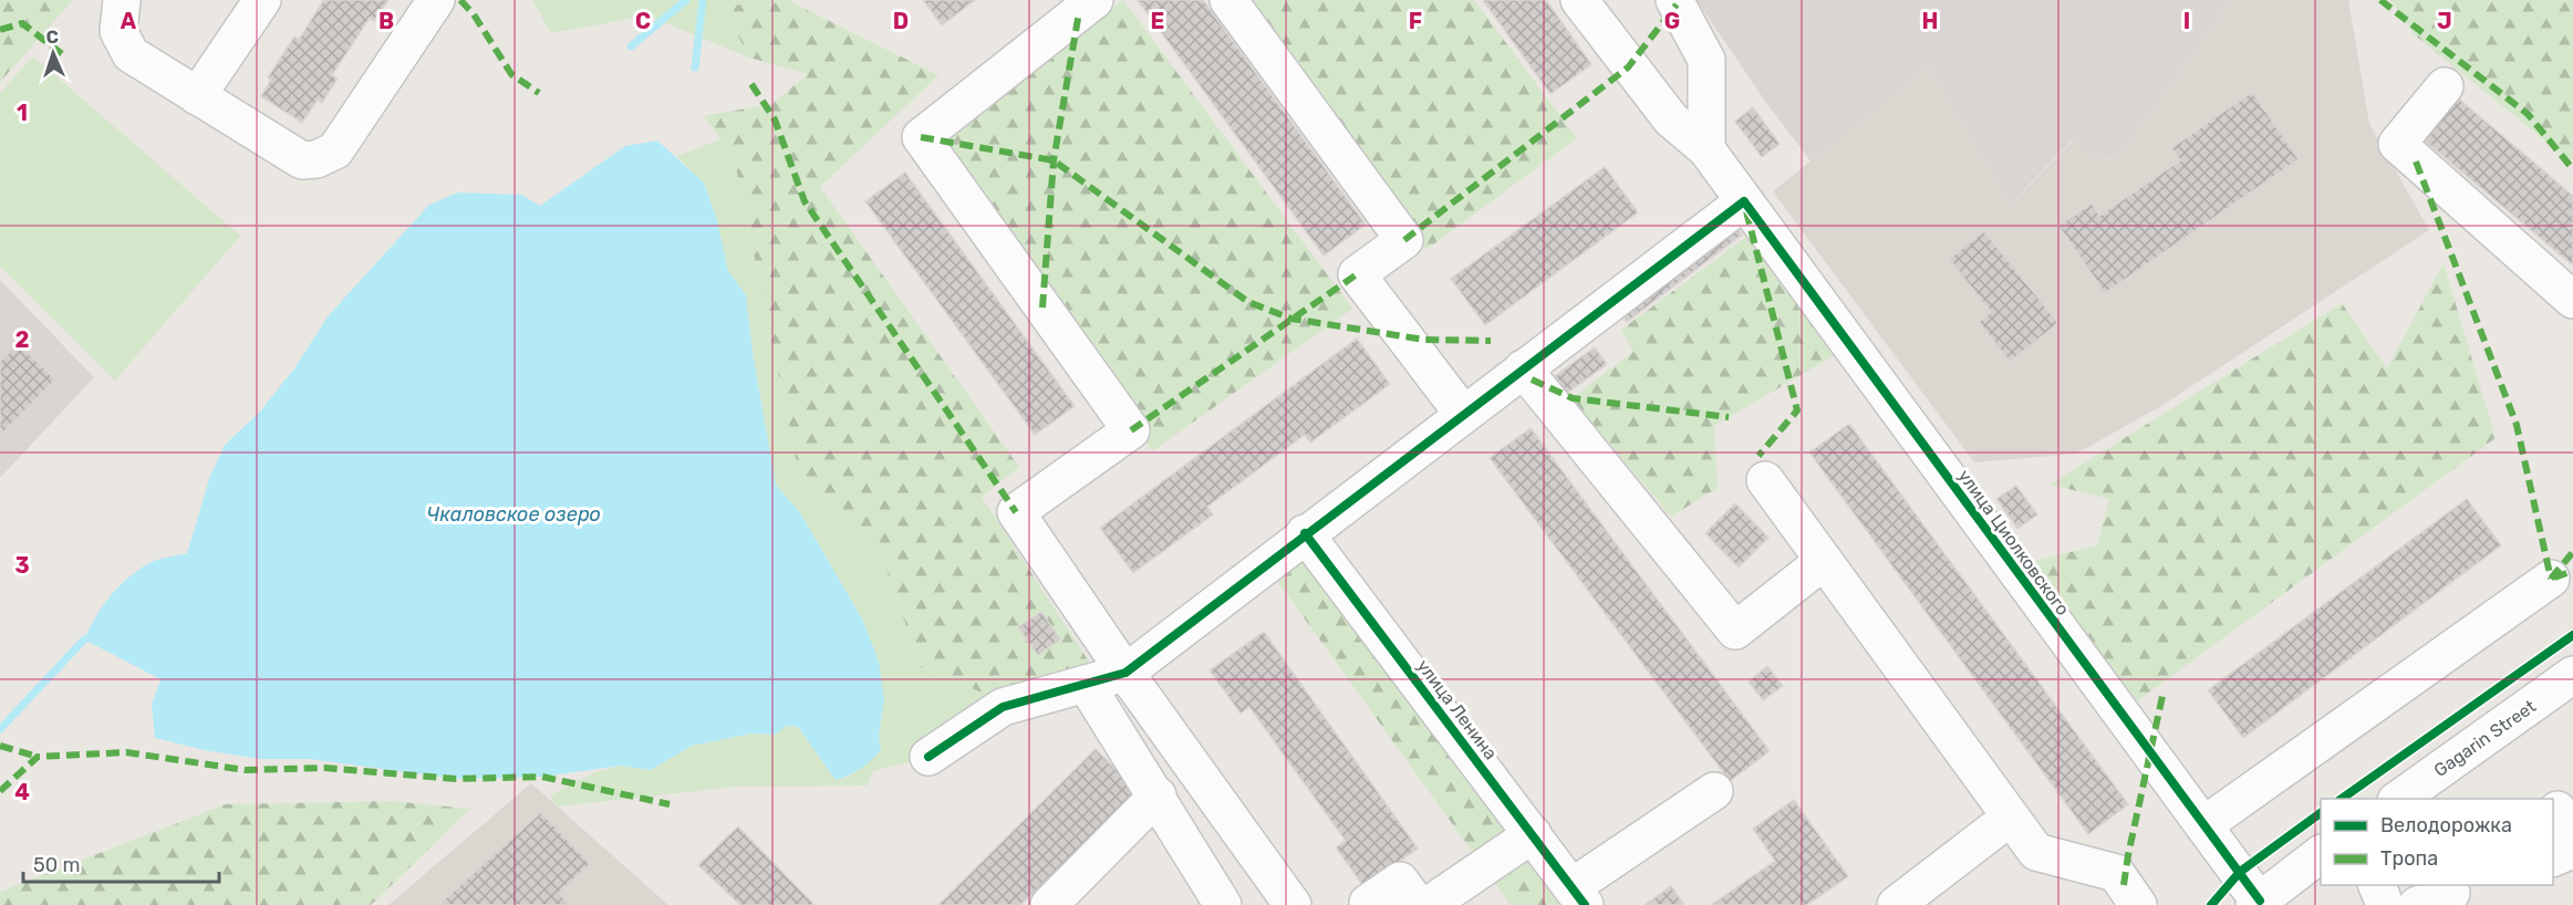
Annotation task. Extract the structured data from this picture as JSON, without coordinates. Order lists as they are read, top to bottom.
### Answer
{
  "streets": {
    "street": ["улица Циолковского", "улица Ленина", "Gagarin Street"]
  },
  "water": ["Чкаловское озеро"],
  "legend": ["Велодорожка", "Тропа"],
  "scale_bar": "50 m",
  "north": "top",
  "grid": {
    "columns": [
      "A",
      "B",
      "C",
      "D",
      "E",
      "F",
      "G",
      "H",
      "I",
      "J"
    ],
    "rows": [
      "1",
      "2",
      "3",
      "4"
    ]
  }
}
